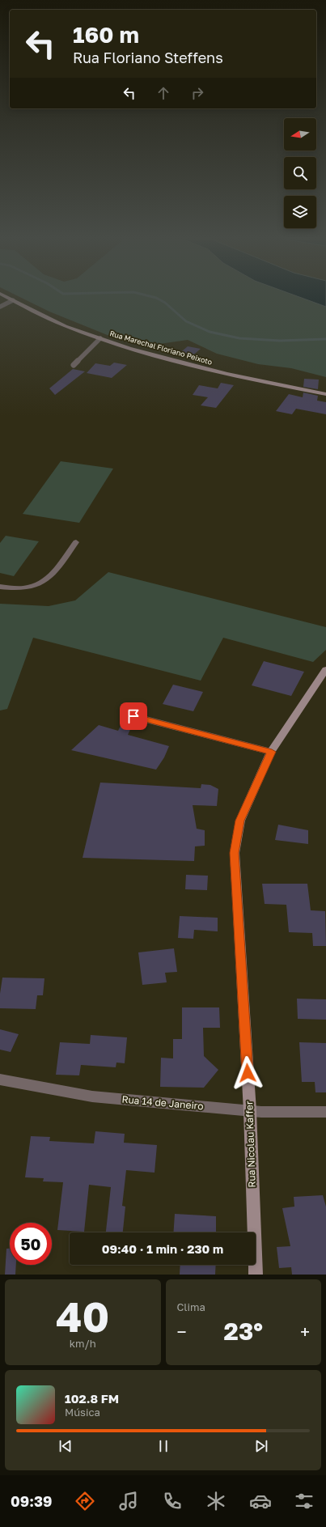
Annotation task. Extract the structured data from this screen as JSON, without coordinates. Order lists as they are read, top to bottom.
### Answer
{
  "streets": {
    "main road": ["Rua Marechal Floriano Peixoto", "Rua Nicolau Kaffer"],
    "street": ["Rua 14 de Janeiro"]
  },
  "crossings": [
    ["Rua 14 de Janeiro", "Rua Nicolau Kaffer"]
  ],
  "north": "left",
  "page": {
    "turn": ["160 m", "Rua Floriano Steffens"],
    "limit": "50",
    "trip": "09:40 · 1 min · 230 m",
    "tile": [
      ["40", "km/h"],
      "Clima"
    ],
    "heat": ["−", "23°", "+"],
    "song": ["102.8 FM", "Música"],
    "tabs": "09:39"
  }
}
